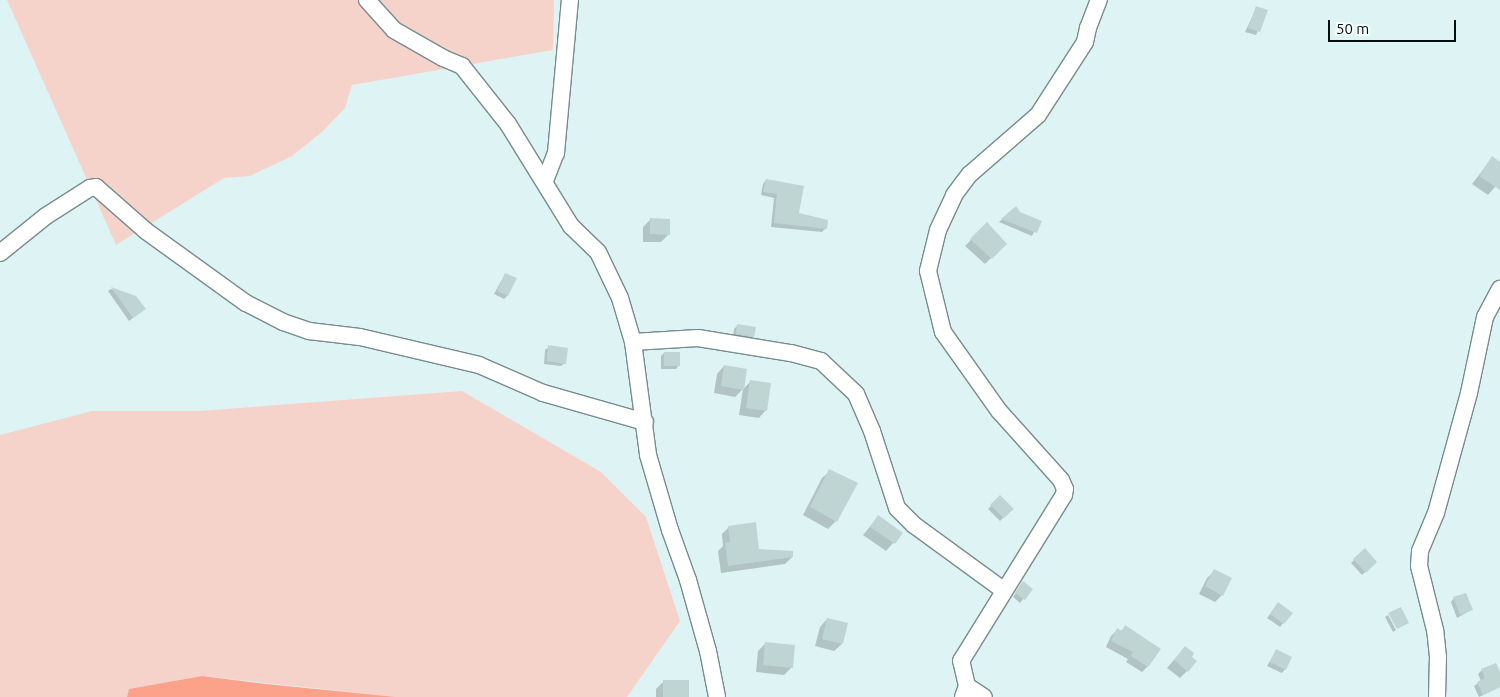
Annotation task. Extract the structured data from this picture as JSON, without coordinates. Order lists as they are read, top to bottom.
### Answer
{
  "scale_bar": "50 m"
}
